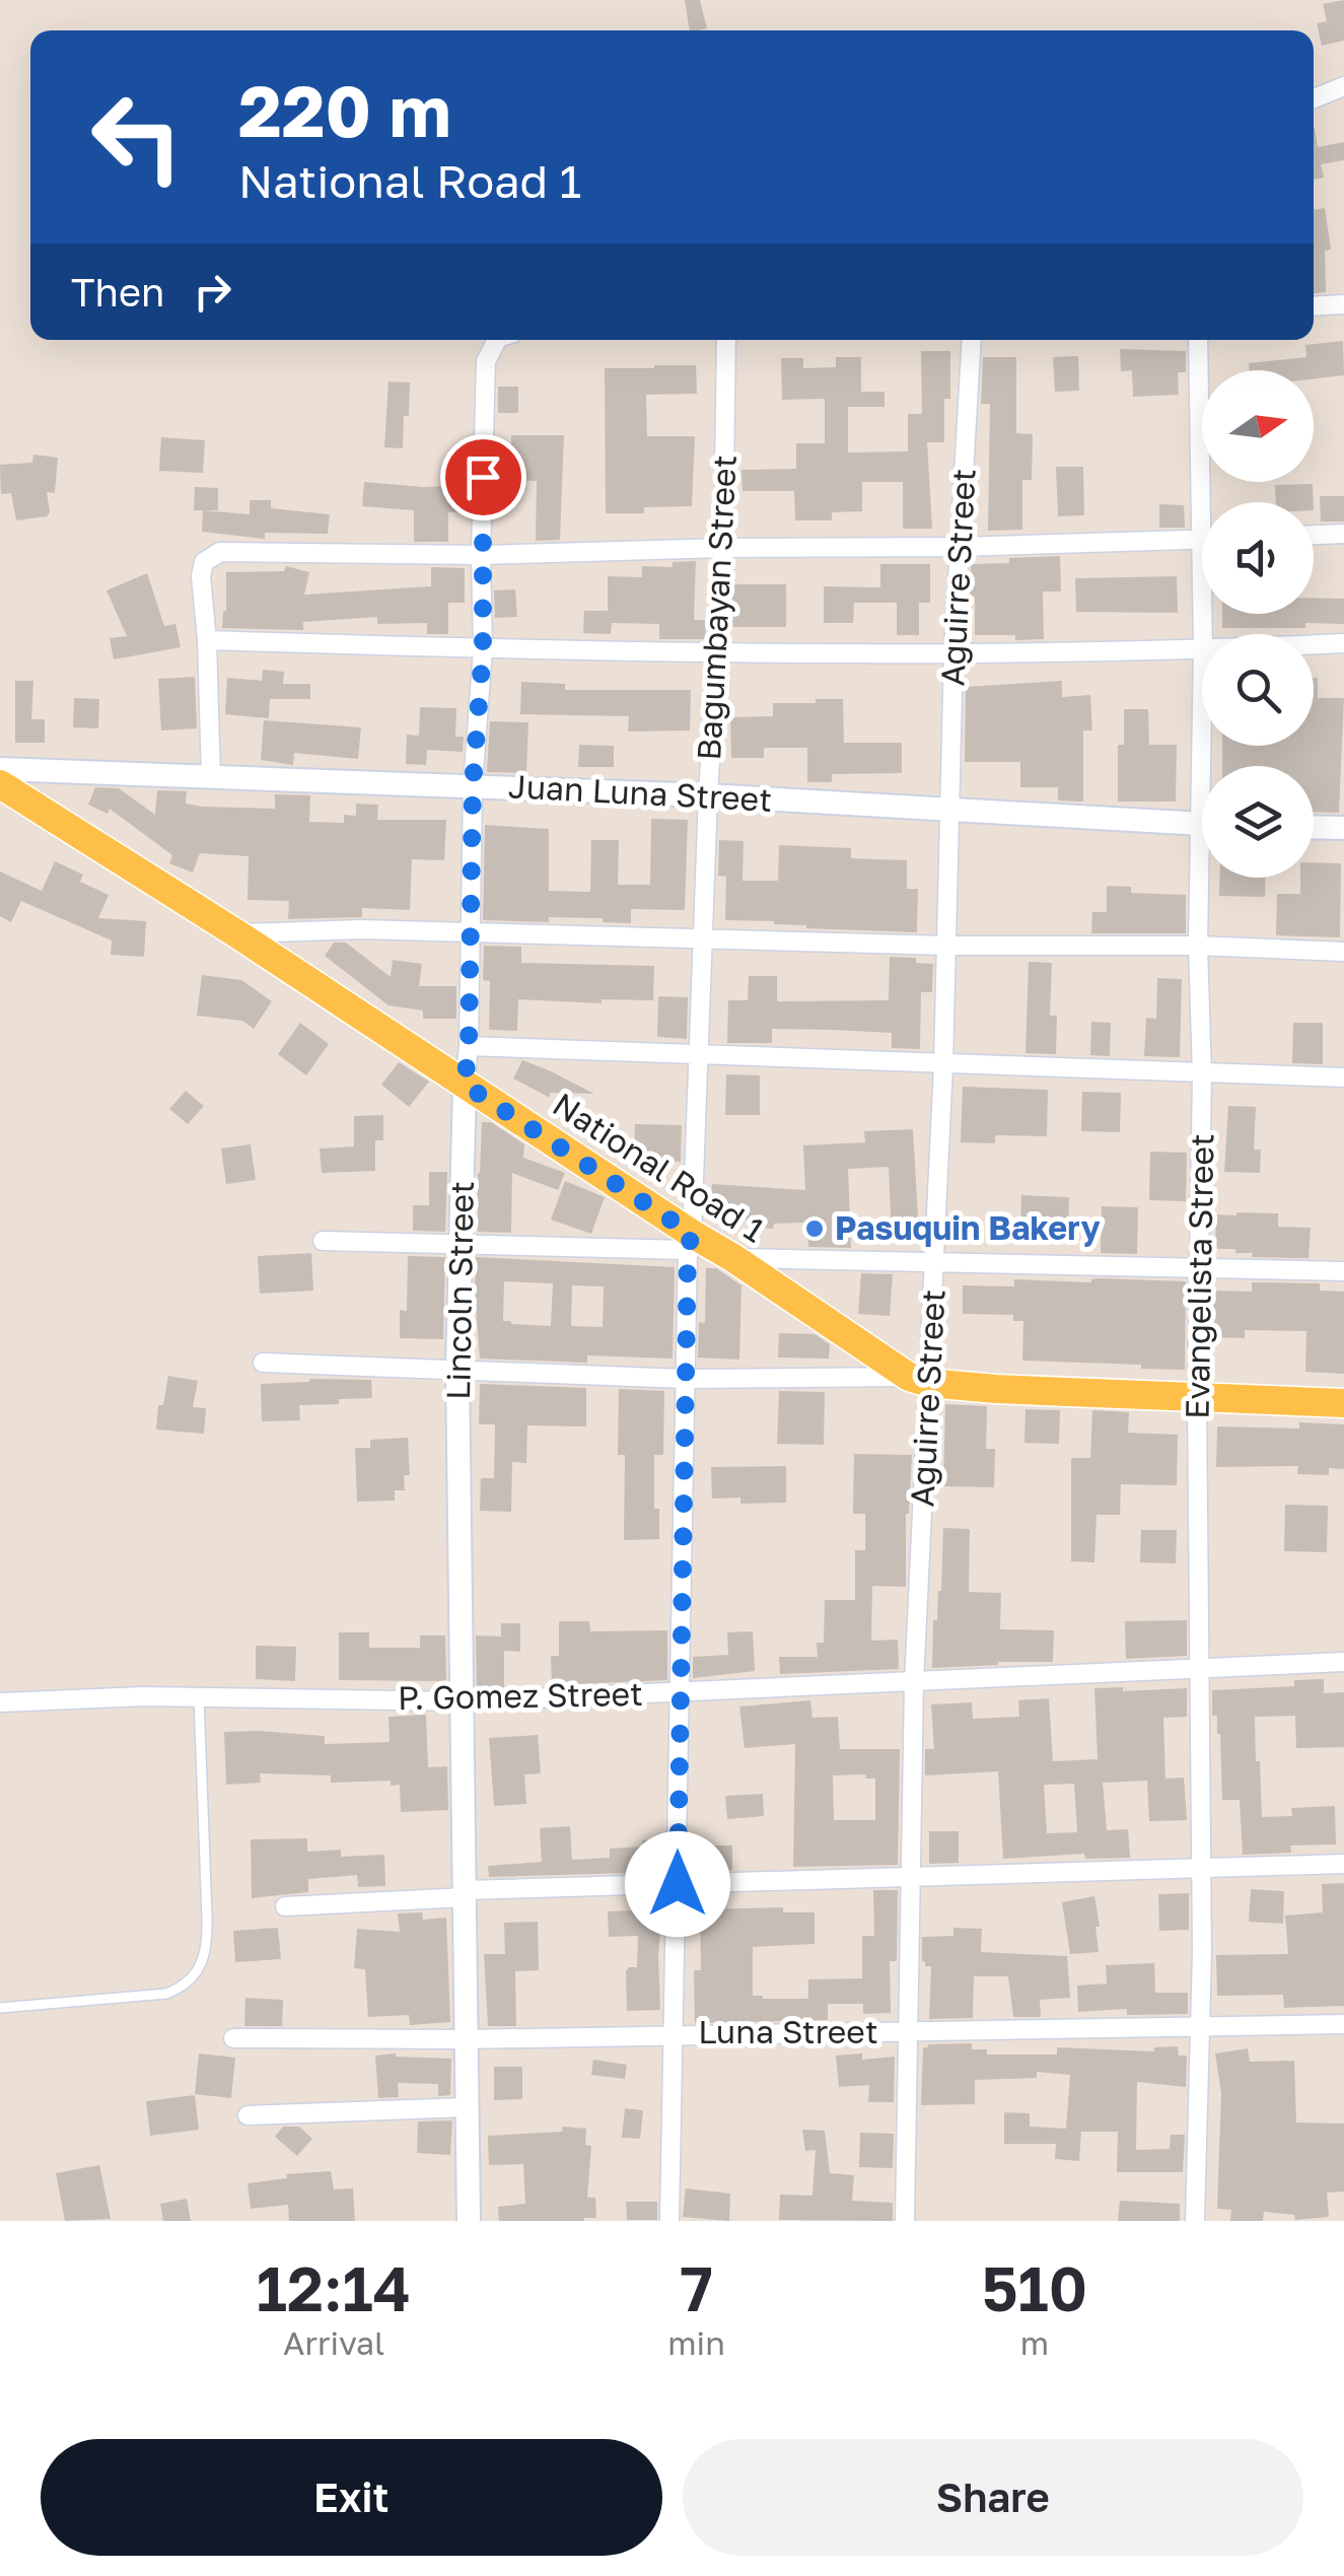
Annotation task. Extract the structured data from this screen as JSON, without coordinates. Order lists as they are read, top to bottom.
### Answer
{
  "streets": {
    "main road": ["National Road 1"],
    "street": [
      "Aguirre Street",
      "Bagumbayan Street",
      "Juan Luna Street",
      "Evangelista Street",
      "Lincoln Street",
      "P. Gomez Street",
      "Luna Street"
    ]
  },
  "crossings": [
    ["Aguirre Street", "Juan Luna Street"],
    ["Aguirre Street", "National Road 1"],
    ["Aguirre Street", "P. Gomez Street"],
    ["Aguirre Street", "Luna Street"],
    ["Bagumbayan Street", "Juan Luna Street"],
    ["Bagumbayan Street", "National Road 1"],
    ["Bagumbayan Street", "P. Gomez Street"],
    ["Bagumbayan Street", "Luna Street"],
    ["Juan Luna Street", "Lincoln Street"],
    ["National Road 1", "Evangelista Street"],
    ["National Road 1", "Lincoln Street"],
    ["Evangelista Street", "P. Gomez Street"],
    ["Evangelista Street", "Luna Street"],
    ["Lincoln Street", "P. Gomez Street"],
    ["Lincoln Street", "Luna Street"]
  ],
  "places": ["Pasuquin Bakery"],
  "north": "right",
  "page": {
    "turn": ["220 m", "National Road 1"],
    "then": "Then",
    "eta": [
      "12:14",
      "Arrival",
      "7",
      "min",
      "510",
      "m"
    ],
    "buttons": ["Exit", "Share"]
  }
}
